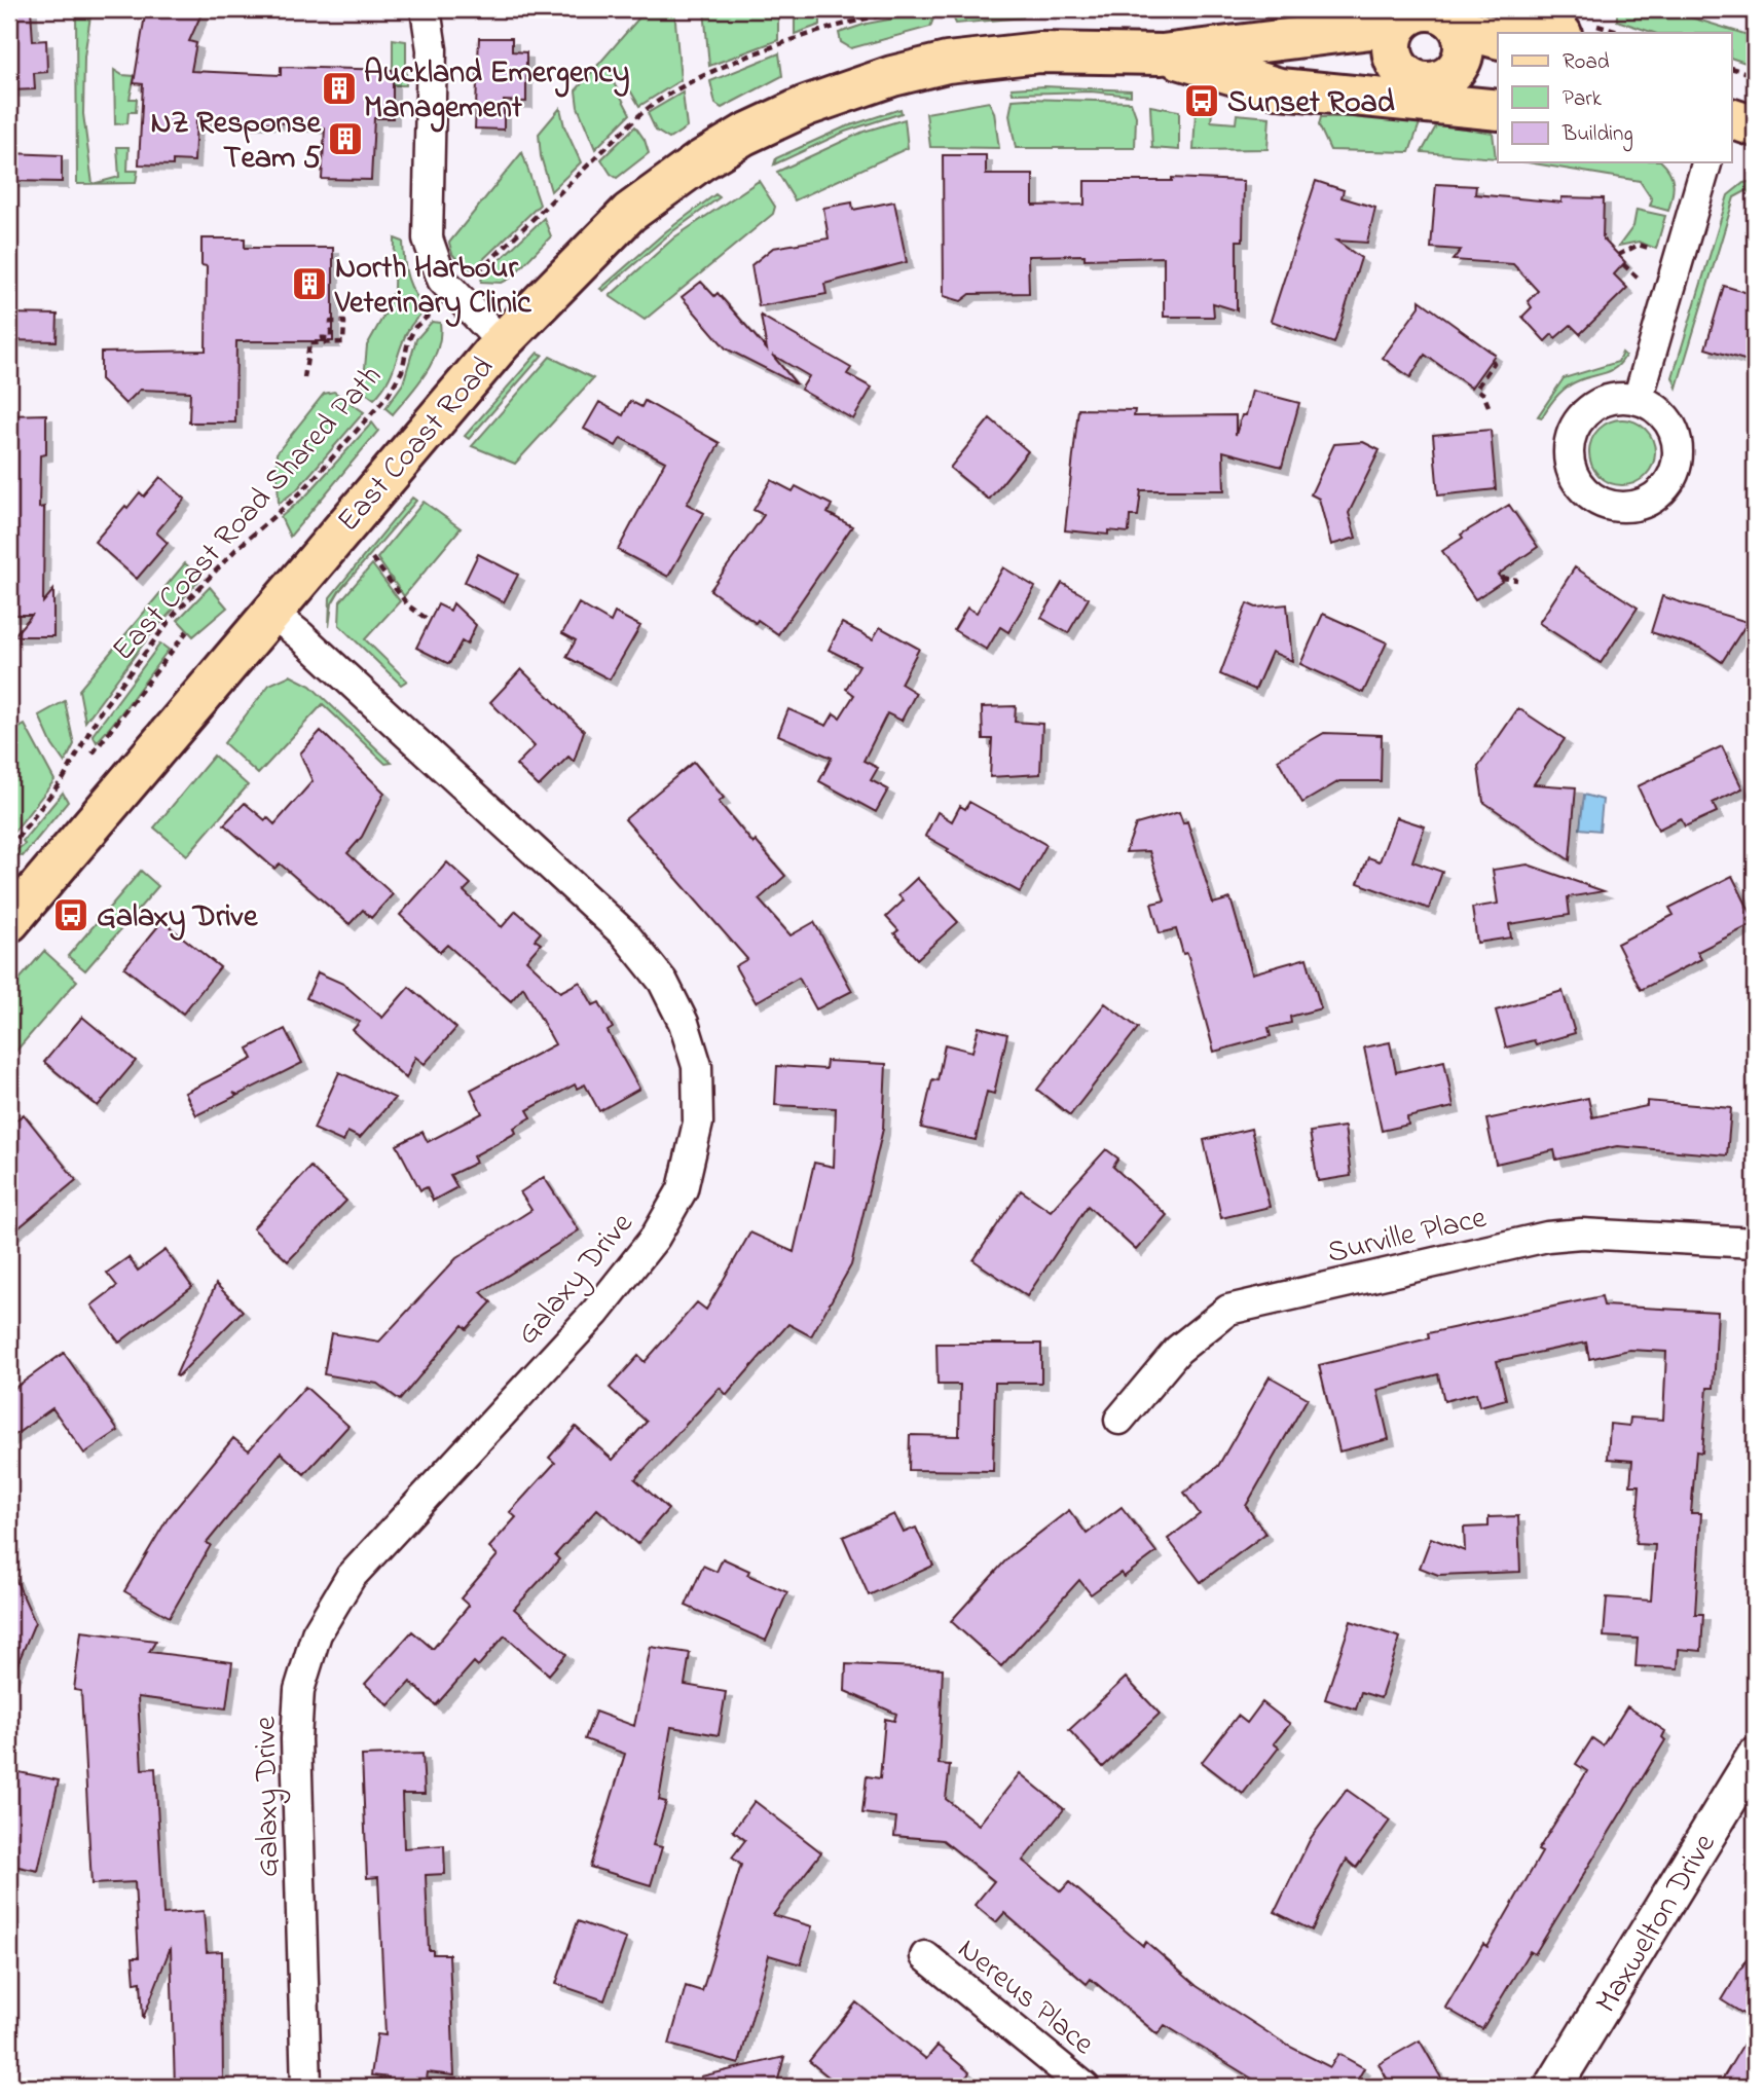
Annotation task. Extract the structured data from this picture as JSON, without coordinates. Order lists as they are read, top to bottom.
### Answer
{
  "streets": {
    "main road": ["East Coast Road"],
    "street": [
      "Surville Place",
      "Galaxy Drive",
      "Maxwelton Drive",
      "Nereus Place"
    ],
    "path": ["East Coast Road Shared Path"]
  },
  "crossings": [
    ["East Coast Road", "Galaxy Drive"]
  ],
  "places": {
    "building": ["Auckland Emergency Management", "NZ Response Team 5", "North Harbour Veterinary Clinic"],
    "bus stop": ["Sunset Road", "Galaxy Drive"]
  },
  "legend": ["Road", "Park", "Building"]
}
